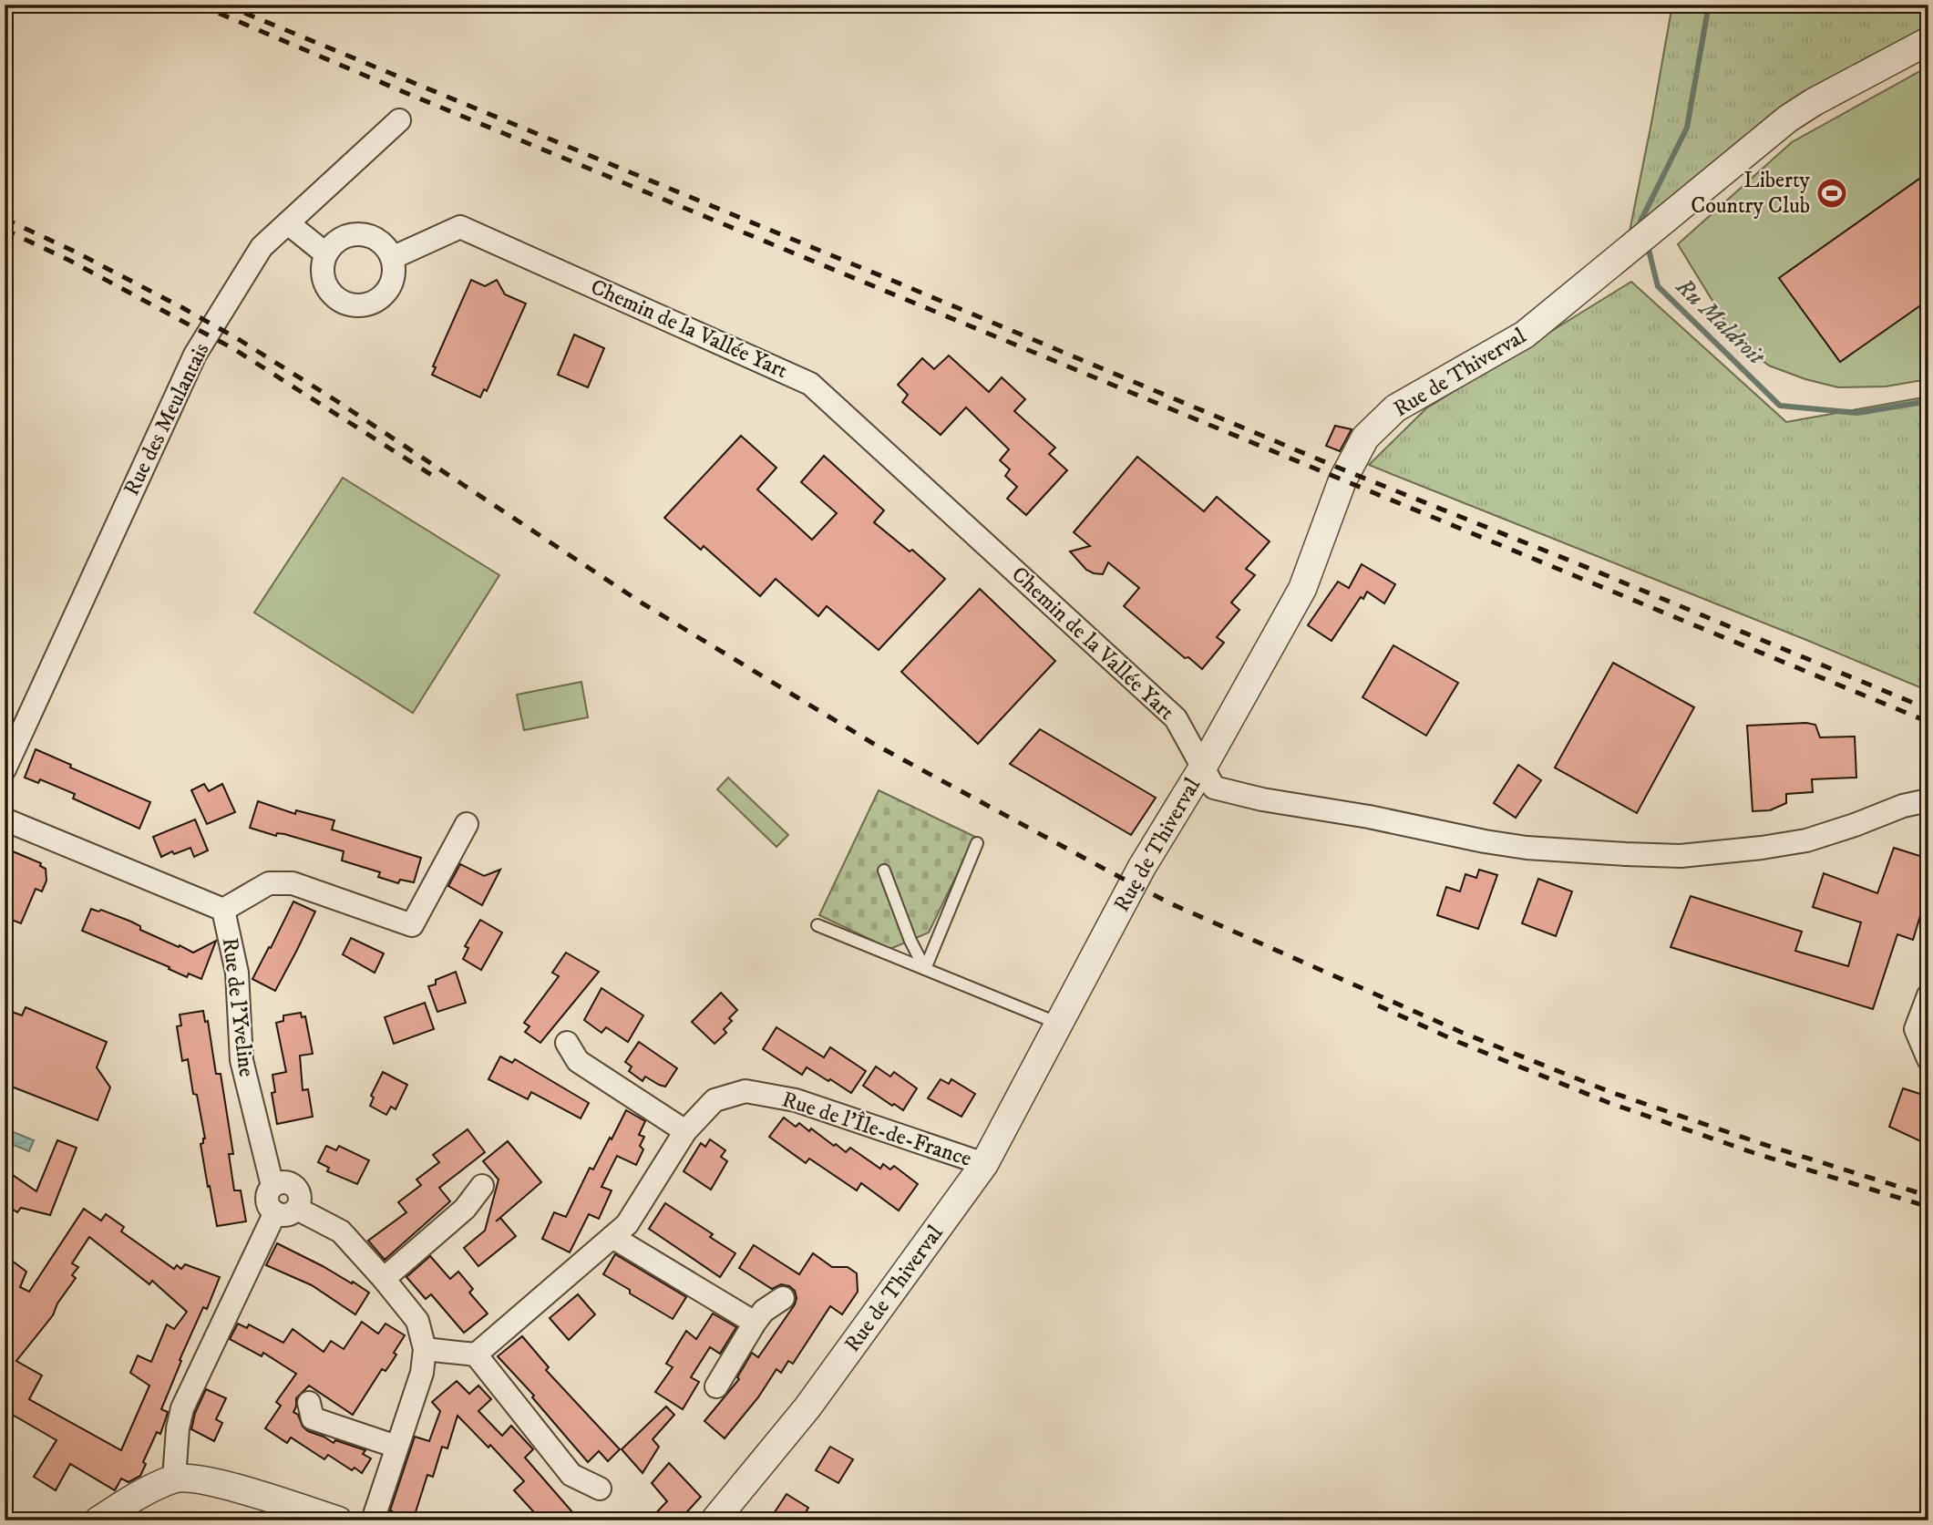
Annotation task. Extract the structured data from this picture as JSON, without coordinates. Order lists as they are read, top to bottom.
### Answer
{
  "streets": {
    "street": [
      "Chemin de la Vallée Yart",
      "Rue de Thiverval",
      "Rue des Meulantais",
      "Rue de l'Yveline",
      "Rue de l'Île-de-France"
    ]
  },
  "crossings": [
    ["Chemin de la Vallée Yart", "Rue de Thiverval"],
    ["Rue de Thiverval", "Rue de l'Île-de-France"]
  ],
  "water": ["Ru Maldroit"],
  "places": {
    "sports": ["Liberty Country Club"]
  }
}
